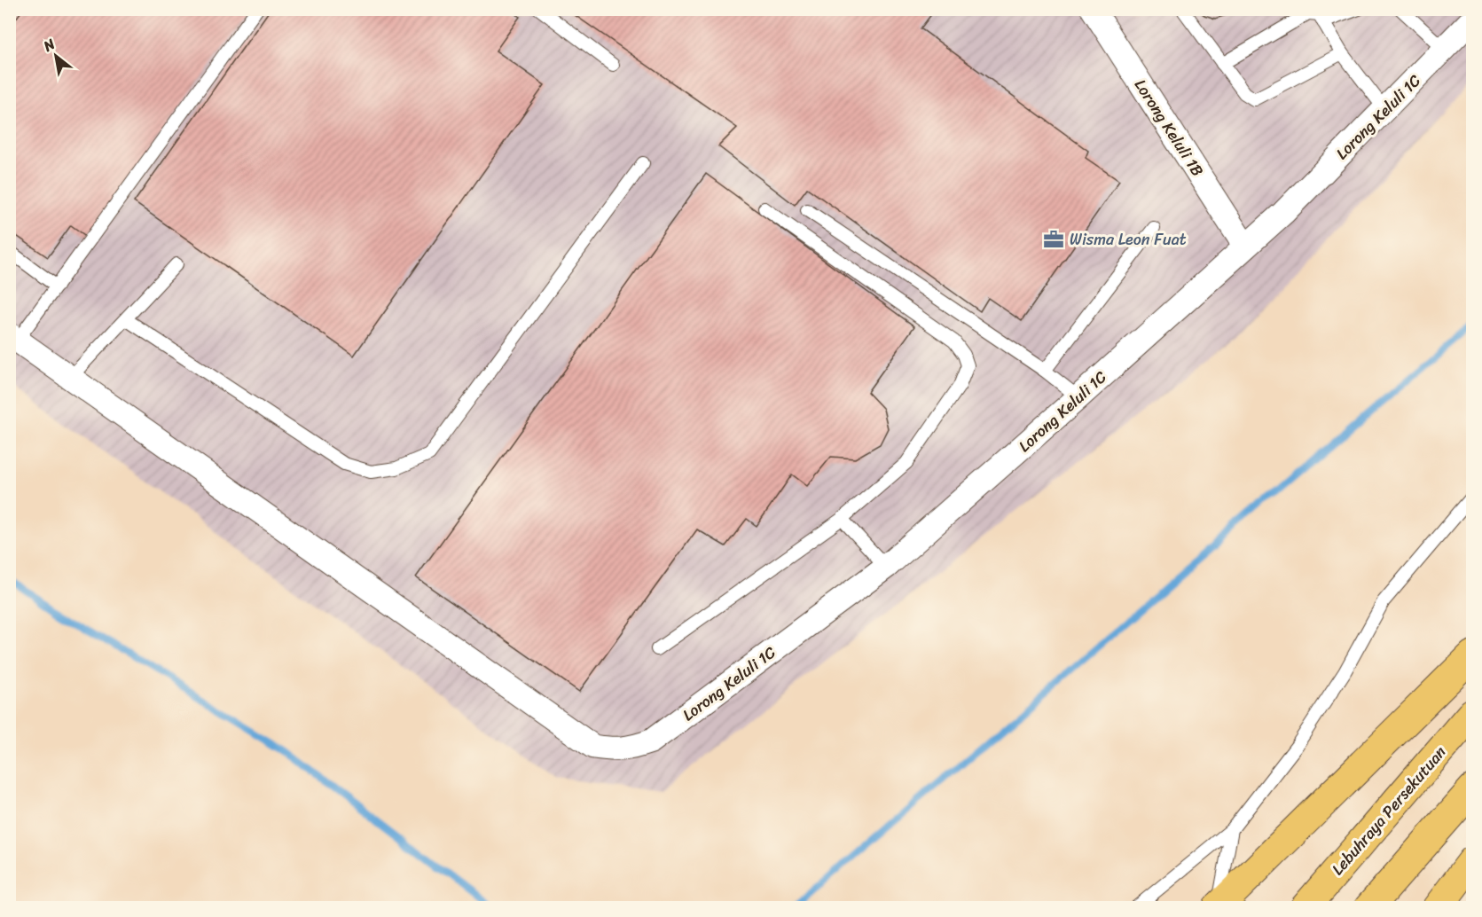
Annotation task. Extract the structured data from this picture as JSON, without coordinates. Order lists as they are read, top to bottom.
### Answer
{
  "streets": {
    "highway": ["Lebuhraya Persekutuan"],
    "street": ["Lorong Keluli 1C", "Lorong Keluli 1B"]
  },
  "crossings": [
    ["Lorong Keluli 1C", "Lorong Keluli 1B"]
  ],
  "places": {
    "office": ["Wisma Leon Fuat"]
  },
  "north": "top left"
}
